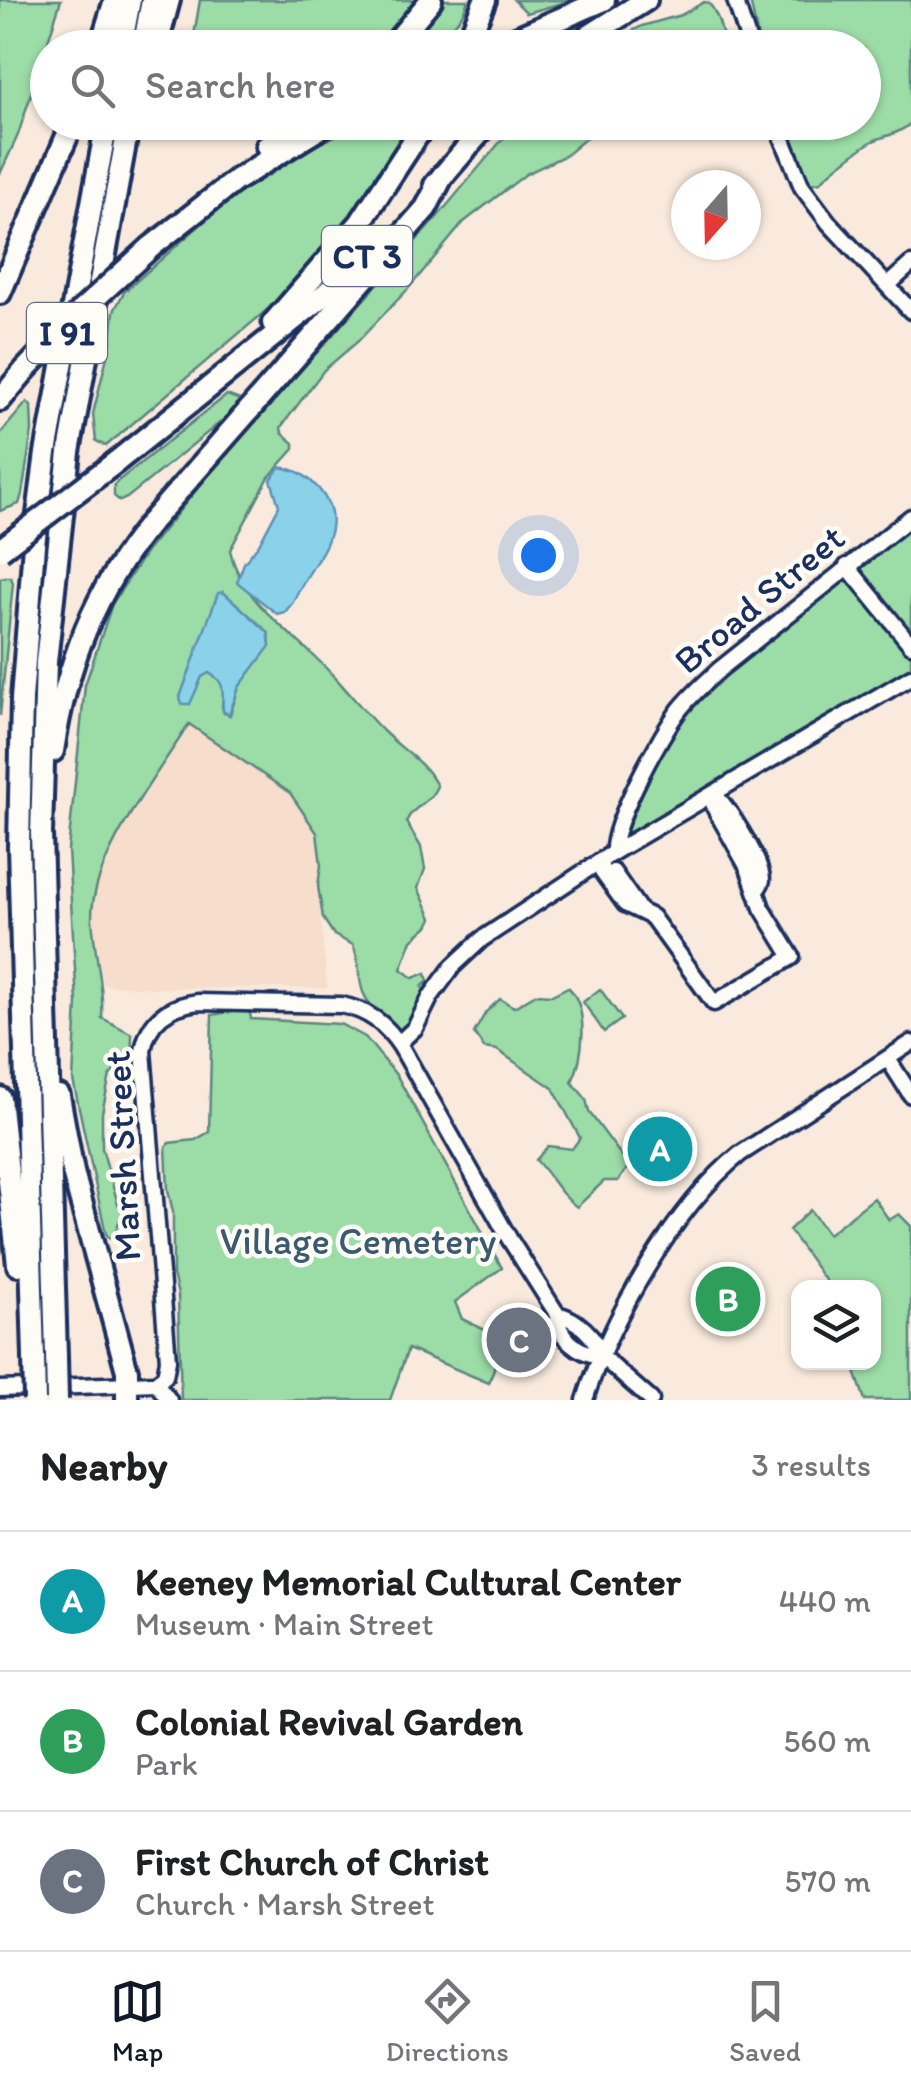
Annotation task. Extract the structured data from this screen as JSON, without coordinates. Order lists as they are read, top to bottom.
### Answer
{
  "streets": {
    "highway": ["CT 3", "I 91"],
    "street": ["Broad Street", "Marsh Street"]
  },
  "parks": ["Village Cemetery"],
  "north": "bottom",
  "page": {
    "search": "Search here",
    "pins": ["A", "B", "C"],
    "heading": ["Nearby", "3 results"],
    "list": [
      {
        "mark": "A",
        "name": "Keeney Memorial Cultural Center",
        "note": "Museum · Main Street",
        "value": "440 m"
      },
      {
        "mark": "B",
        "name": "Colonial Revival Garden",
        "note": "Park",
        "value": "560 m"
      },
      {
        "mark": "C",
        "name": "First Church of Christ",
        "note": "Church · Marsh Street",
        "value": "570 m"
      }
    ],
    "nav": ["Map", "Directions", "Saved"]
  }
}
